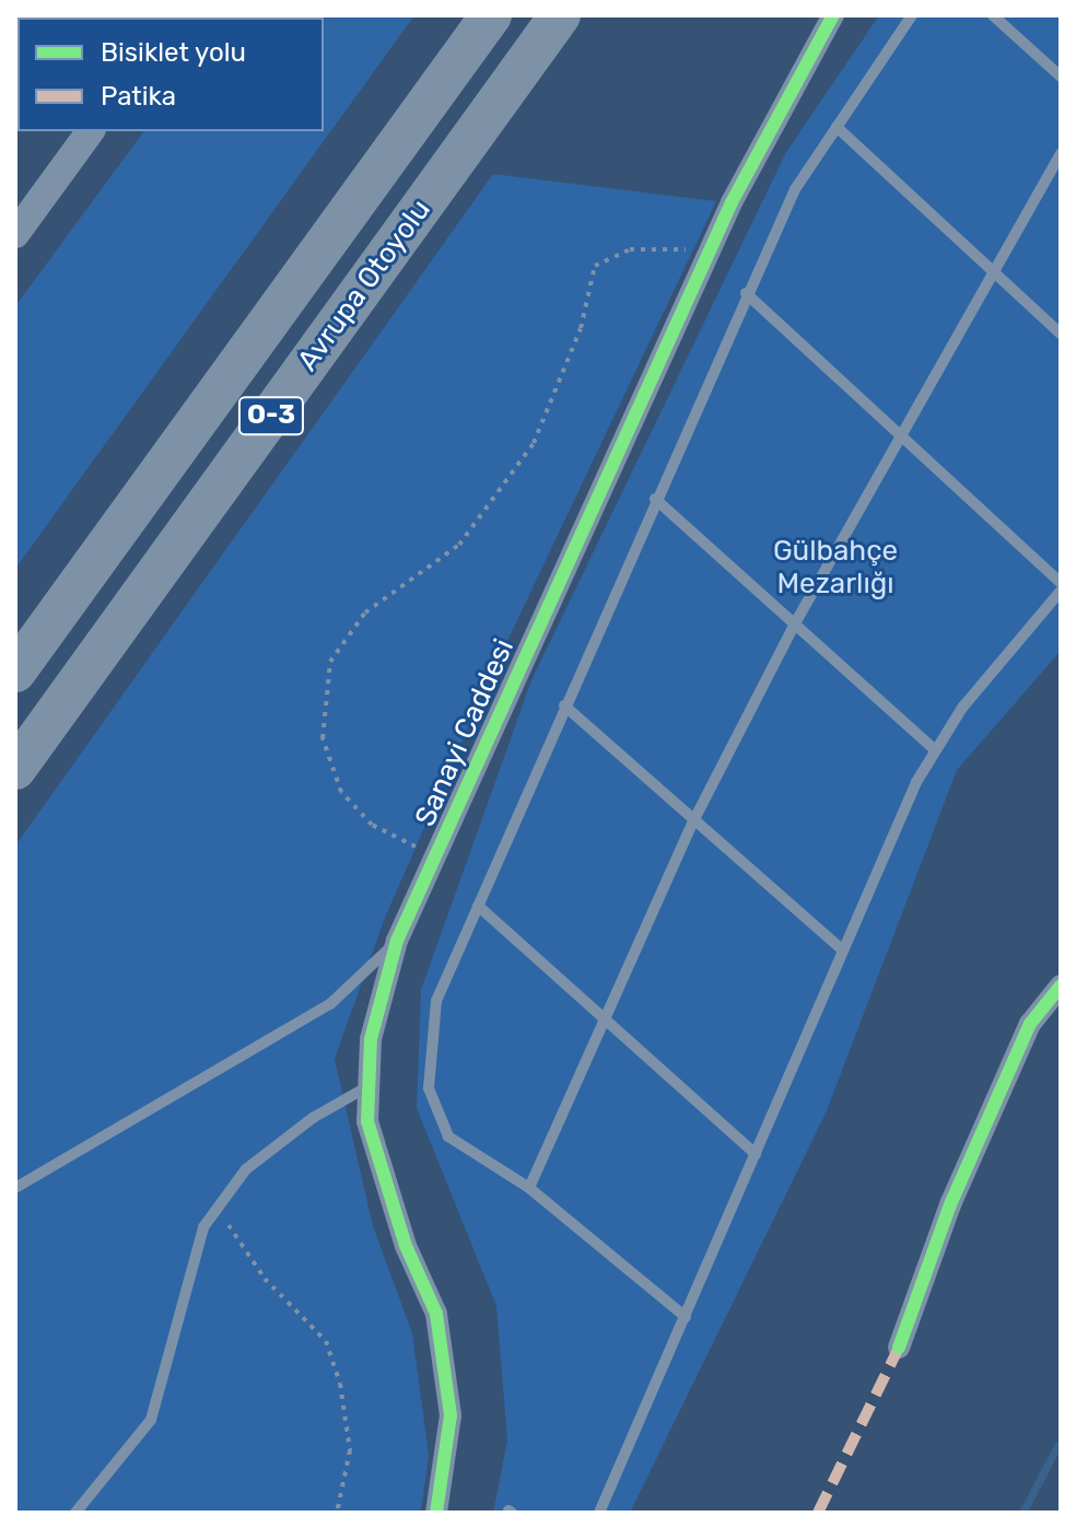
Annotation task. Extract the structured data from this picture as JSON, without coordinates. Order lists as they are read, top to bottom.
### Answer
{
  "streets": {
    "highway": ["Avrupa Otoyolu", "O-3"],
    "street": ["Sanayi Caddesi"]
  },
  "parks": ["Gülbahçe Mezarlığı"],
  "legend": ["Bisiklet yolu", "Patika"]
}
